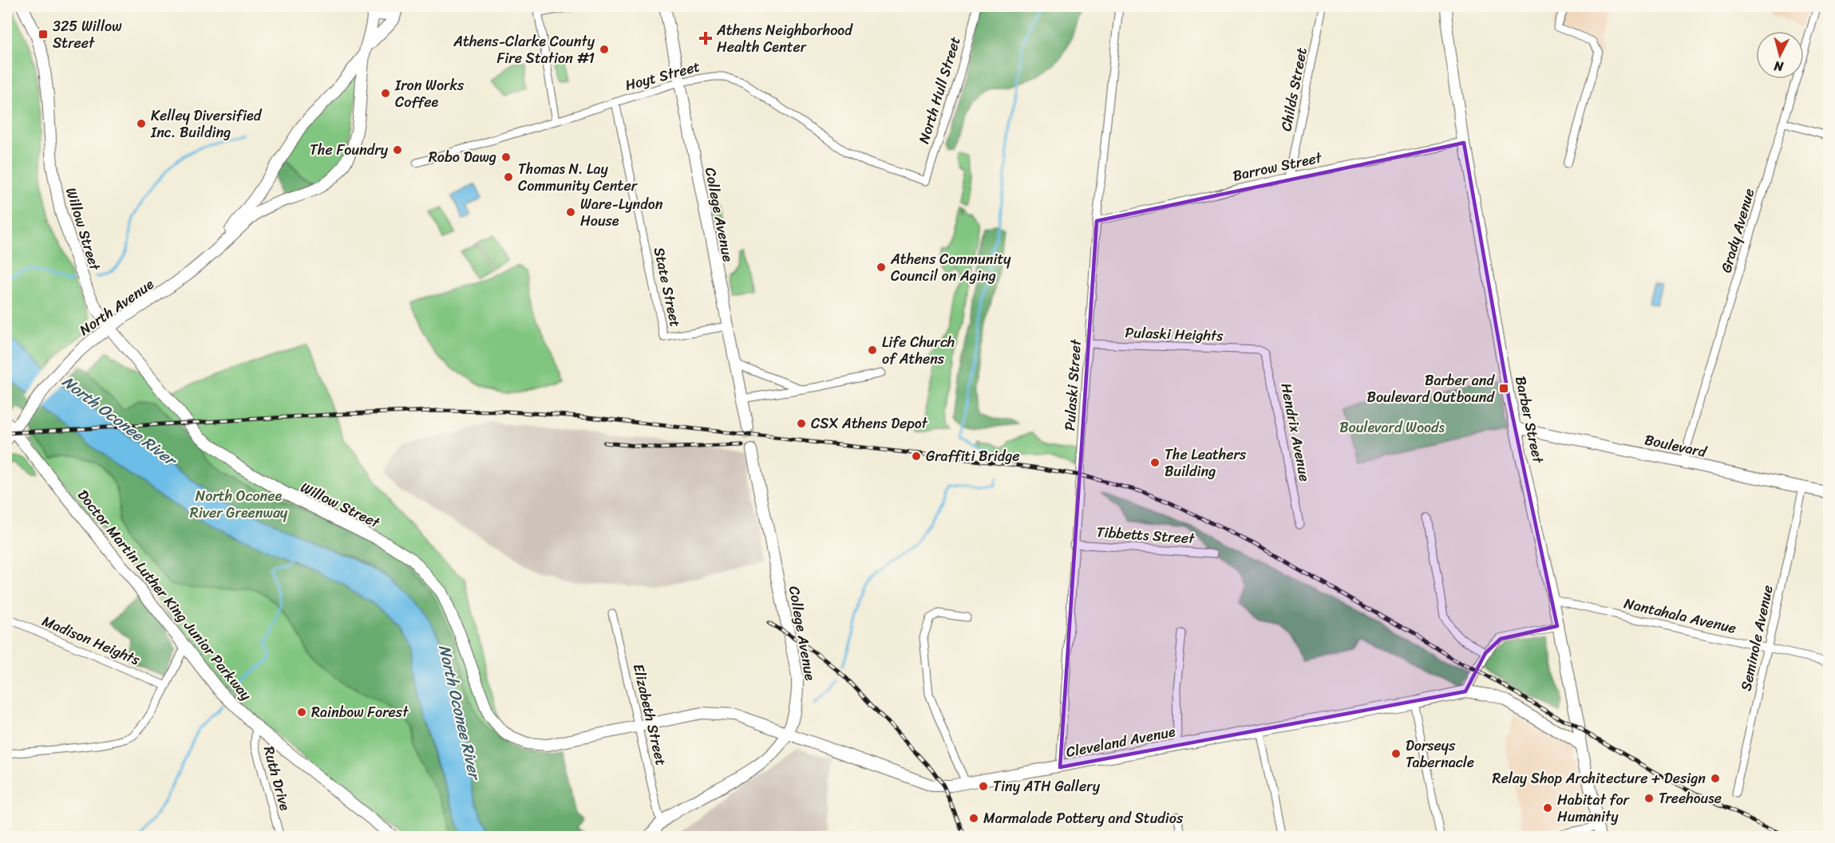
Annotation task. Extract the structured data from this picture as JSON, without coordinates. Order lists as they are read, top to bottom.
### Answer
{
  "streets": {
    "street": [
      "Hoyt Street",
      "Childs Street",
      "North Hull Street",
      "Barrow Street",
      "College Avenue",
      "Willow Street",
      "Grady Avenue",
      "State Street",
      "North Avenue",
      "Pulaski Heights",
      "Pulaski Street",
      "Barber Street",
      "Hendrix Avenue",
      "Boulevard",
      "Tibbetts Street",
      "Doctor Martin Luther King Junior Parkway",
      "Nantahala Avenue",
      "Seminole Avenue",
      "Madison Heights",
      "Elizabeth Street",
      "Cleveland Avenue",
      "Ruth Drive"
    ]
  },
  "crossings": [
    ["Hoyt Street", "North Hull Street"],
    ["Hoyt Street", "College Avenue"],
    ["Hoyt Street", "State Street"],
    ["Childs Street", "Barrow Street"],
    ["Barrow Street", "Pulaski Street"],
    ["Barrow Street", "Barber Street"],
    ["College Avenue", "Willow Street"],
    ["College Avenue", "State Street"],
    ["College Avenue", "Elizabeth Street"],
    ["College Avenue", "Cleveland Avenue"],
    ["Willow Street", "North Avenue"],
    ["Willow Street", "Elizabeth Street"],
    ["Willow Street", "Cleveland Avenue"],
    ["Grady Avenue", "Boulevard"],
    ["North Avenue", "Doctor Martin Luther King Junior Parkway"],
    ["Pulaski Heights", "Pulaski Street"],
    ["Pulaski Heights", "Hendrix Avenue"],
    ["Pulaski Street", "Tibbetts Street"],
    ["Pulaski Street", "Cleveland Avenue"],
    ["Barber Street", "Boulevard"],
    ["Barber Street", "Nantahala Avenue"],
    ["Barber Street", "Cleveland Avenue"],
    ["Boulevard", "Seminole Avenue"],
    ["Doctor Martin Luther King Junior Parkway", "Ruth Drive"],
    ["Nantahala Avenue", "Seminole Avenue"]
  ],
  "water": ["North Oconee River"],
  "parks": ["Boulevard Woods", "North Oconee River Greenway"],
  "places": {
    "transit": ["325 Willow Street", "Barber and Boulevard Outbound"],
    "health": ["Athens Neighborhood Health Center"],
    "other": [
      "Athens-Clarke County Fire Station #1",
      "Iron Works Coffee",
      "Kelley Diversified Inc. Building",
      "The Foundry",
      "Robo Dawg",
      "Thomas N. Lay Community Center",
      "Ware-Lyndon House",
      "Athens Community Council on Aging",
      "Life Church of Athens",
      "CSX Athens Depot",
      "Graffiti Bridge",
      "The Leathers Building",
      "Rainbow Forest",
      "Dorseys Tabernacle",
      "Relay Shop Architecture + Design",
      "Tiny ATH Gallery",
      "Treehouse",
      "Habitat for Humanity",
      "Marmalade Pottery and Studios"
    ]
  },
  "north": "bottom"
}
